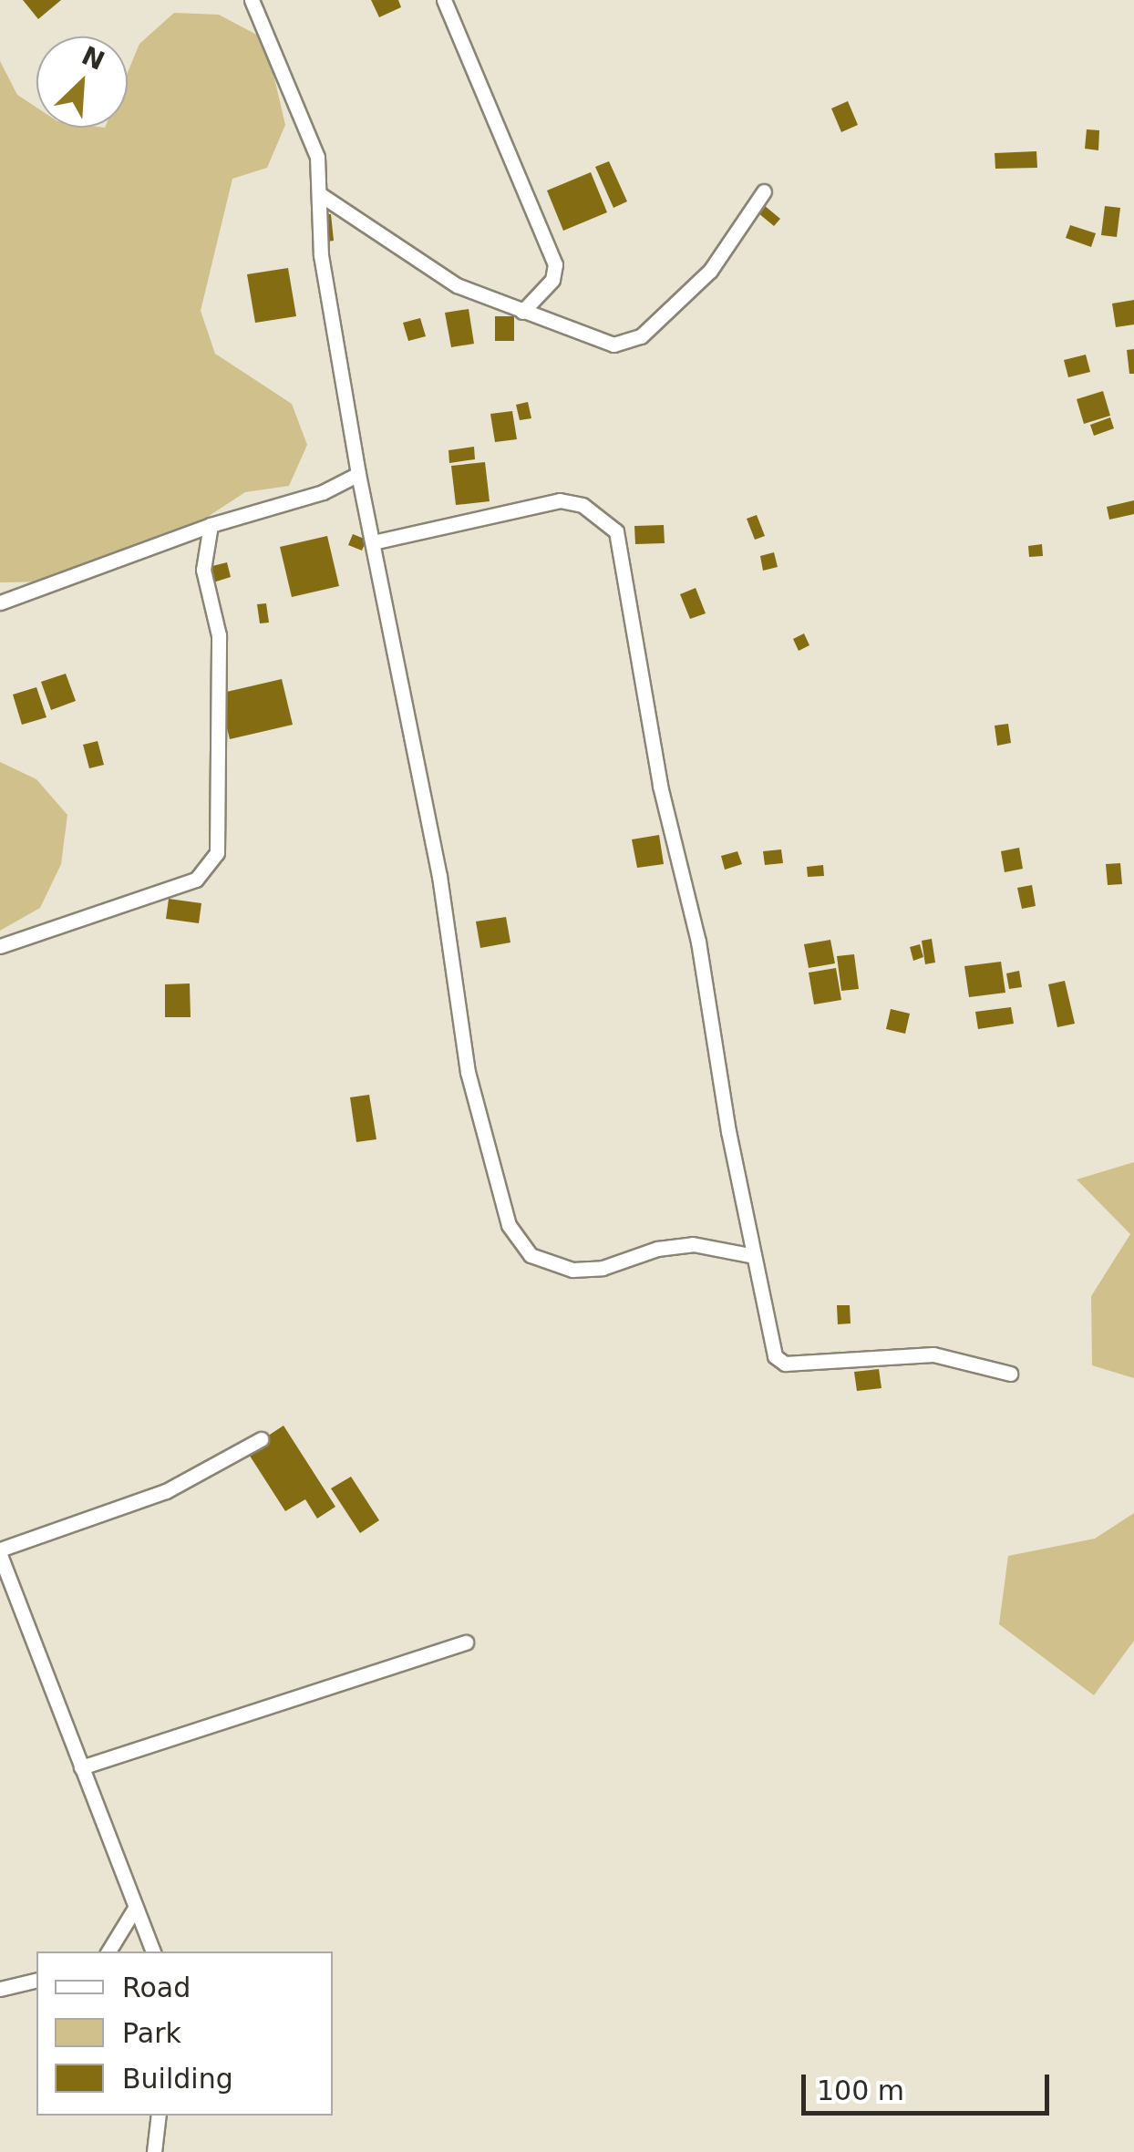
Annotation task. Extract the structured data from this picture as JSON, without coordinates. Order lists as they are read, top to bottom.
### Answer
{
  "legend": ["Road", "Park", "Building"],
  "scale_bar": "100 m",
  "north": "top right"
}
